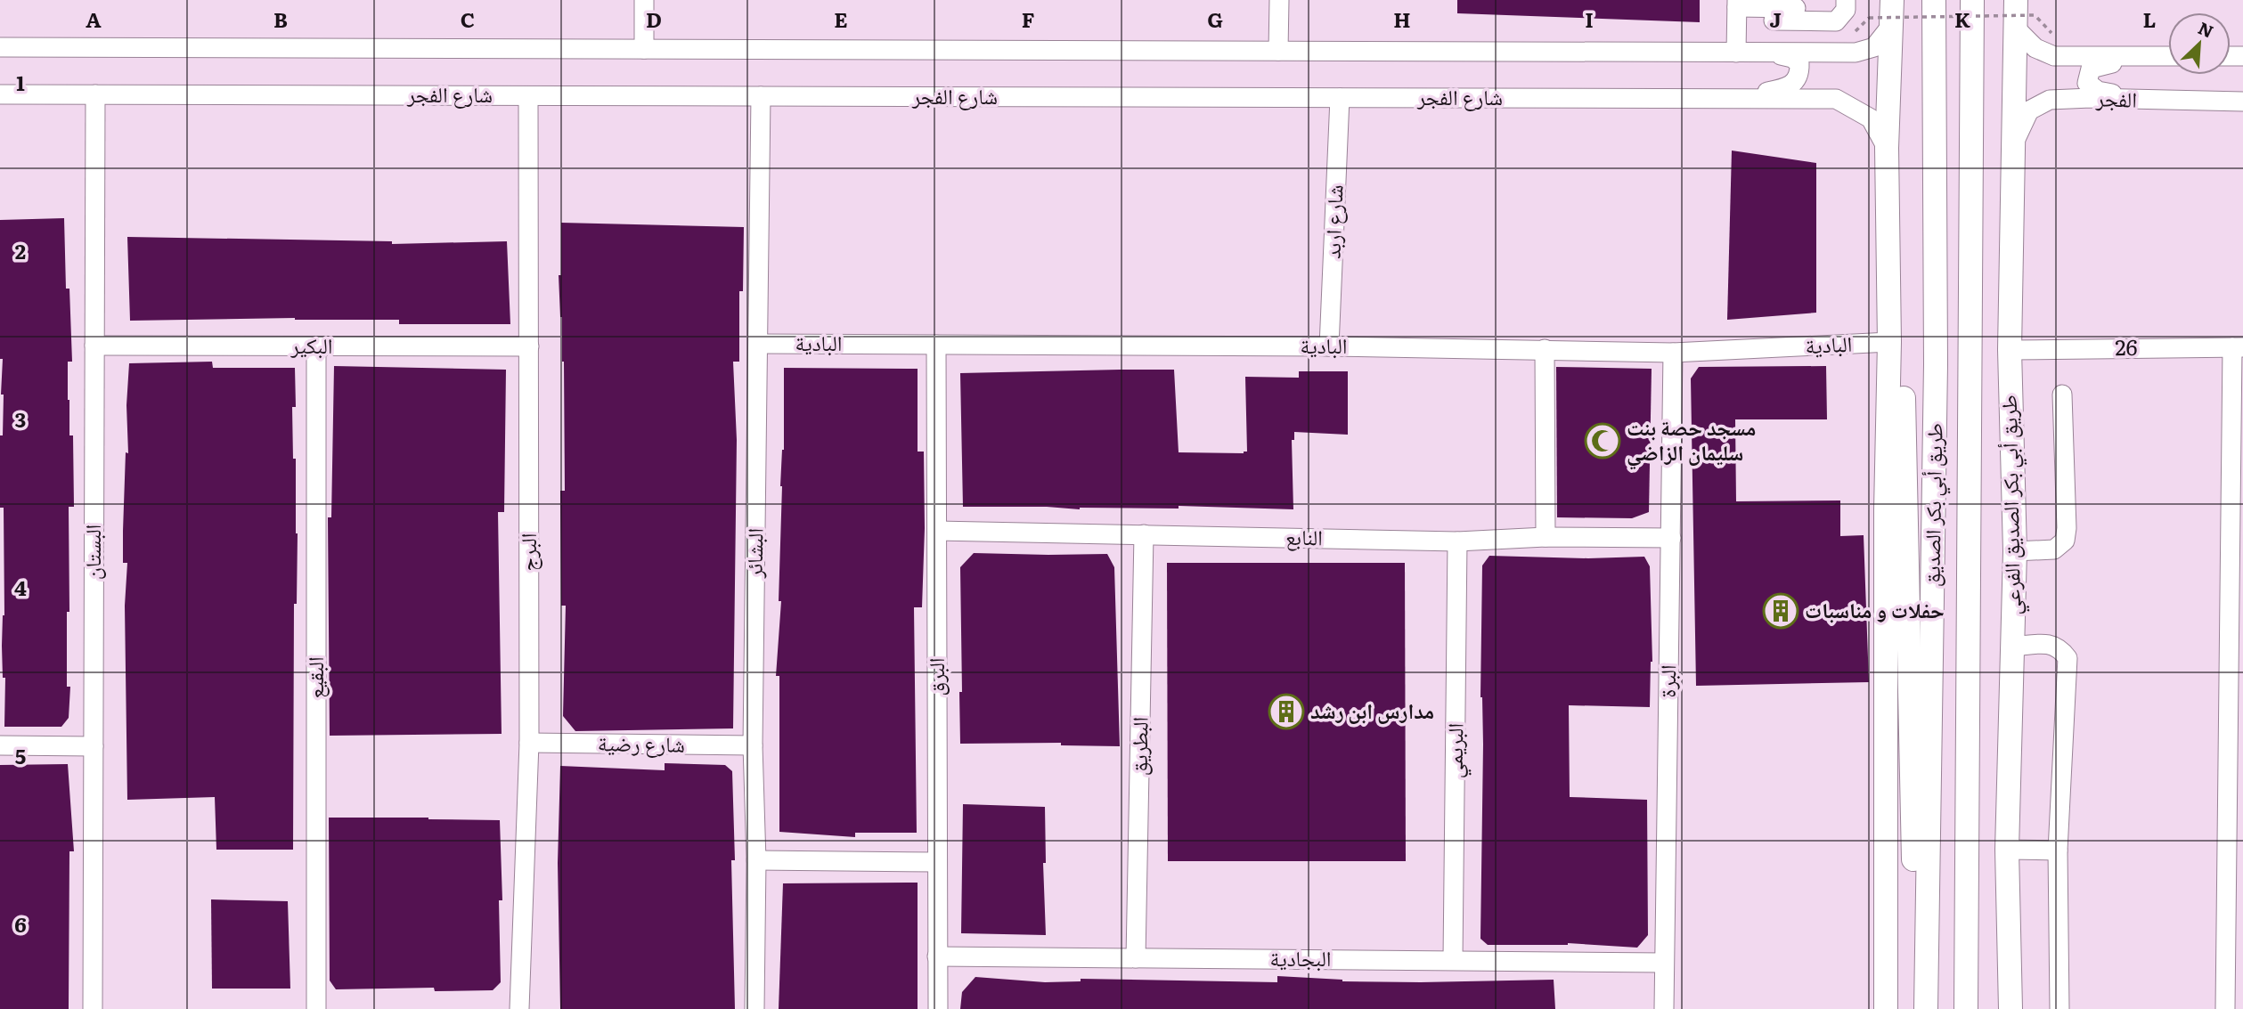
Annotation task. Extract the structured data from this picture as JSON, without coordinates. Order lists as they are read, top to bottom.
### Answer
{
  "streets": {
    "main road": ["طريق أبي بكر الصديق", "طريق أبي بكر الصديق الفرعي"],
    "street": [
      "شارع الفجر",
      "الفجر",
      "شارع اربد",
      "البادية",
      "البكير",
      "26",
      "النابع",
      "البستان",
      "البرج",
      "البشائر",
      "البرق",
      "البقيع",
      "البرة",
      "شارع رضية",
      "البطريق",
      "البريمي",
      "البجادية"
    ]
  },
  "crossings": [
    ["شارع الفجر", "شارع اربد"],
    ["شارع الفجر", "البستان"],
    ["شارع الفجر", "البرج"],
    ["شارع الفجر", "البشائر"],
    ["الفجر", "طريق أبي بكر الصديق الفرعي"],
    ["شارع اربد", "البادية"],
    ["البادية", "البشائر"],
    ["البادية", "البرق"],
    ["البادية", "البرة"],
    ["البكير", "البستان"],
    ["البكير", "البرج"],
    ["البكير", "البقيع"],
    ["26", "طريق أبي بكر الصديق الفرعي"],
    ["النابع", "البرق"],
    ["النابع", "البرة"],
    ["النابع", "البطريق"],
    ["النابع", "البريمي"],
    ["البرج", "شارع رضية"],
    ["البشائر", "شارع رضية"],
    ["البرق", "البجادية"],
    ["البرة", "البجادية"],
    ["البطريق", "البجادية"],
    ["البريمي", "البجادية"]
  ],
  "places": {
    "mosque": ["مسجد حصة بنت سليمان الزاضي"],
    "building": ["حفلات و مناسبات", "مدارس ابن رشد"]
  },
  "north": "top right",
  "grid": {
    "columns": [
      "A",
      "B",
      "C",
      "D",
      "E",
      "F",
      "G",
      "H",
      "I",
      "J",
      "K",
      "L"
    ],
    "rows": [
      "1",
      "2",
      "3",
      "4",
      "5",
      "6"
    ]
  }
}
